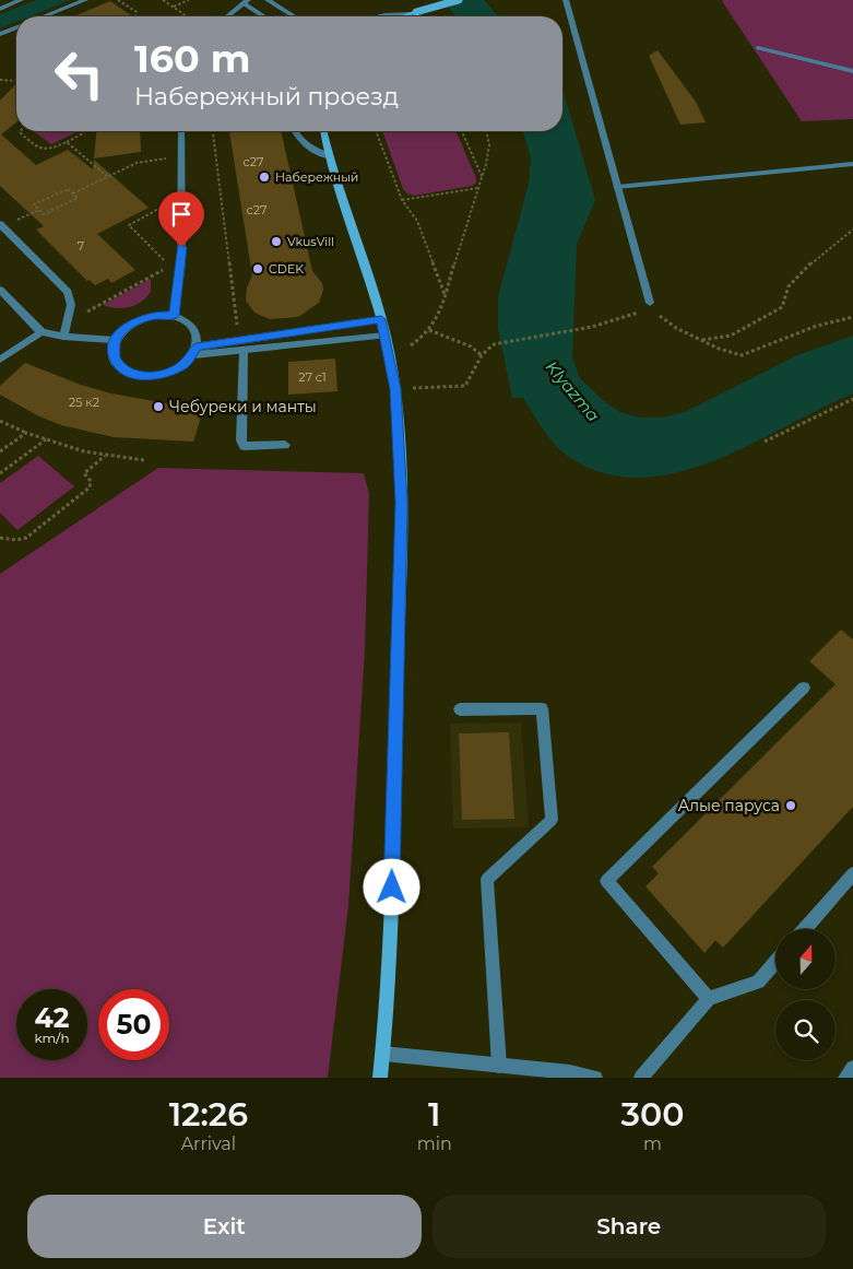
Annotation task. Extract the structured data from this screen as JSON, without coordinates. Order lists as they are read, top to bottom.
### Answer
{
  "water": ["Klyazma"],
  "places": [
    "Набережный",
    "VkusVill",
    "CDEK",
    "Чебуреки и манты",
    "Алые паруса"
  ],
  "house_numbers": [
    "с27",
    "с27",
    "7",
    "27 с1",
    "25 к2"
  ],
  "north": "top",
  "page": {
    "turn": ["160 m", "Набережный проезд"],
    "speed": "42 km/h",
    "limit": "50",
    "eta": [
      "12:26",
      "Arrival",
      "1",
      "min",
      "300",
      "m"
    ],
    "buttons": ["Exit", "Share"]
  }
}
